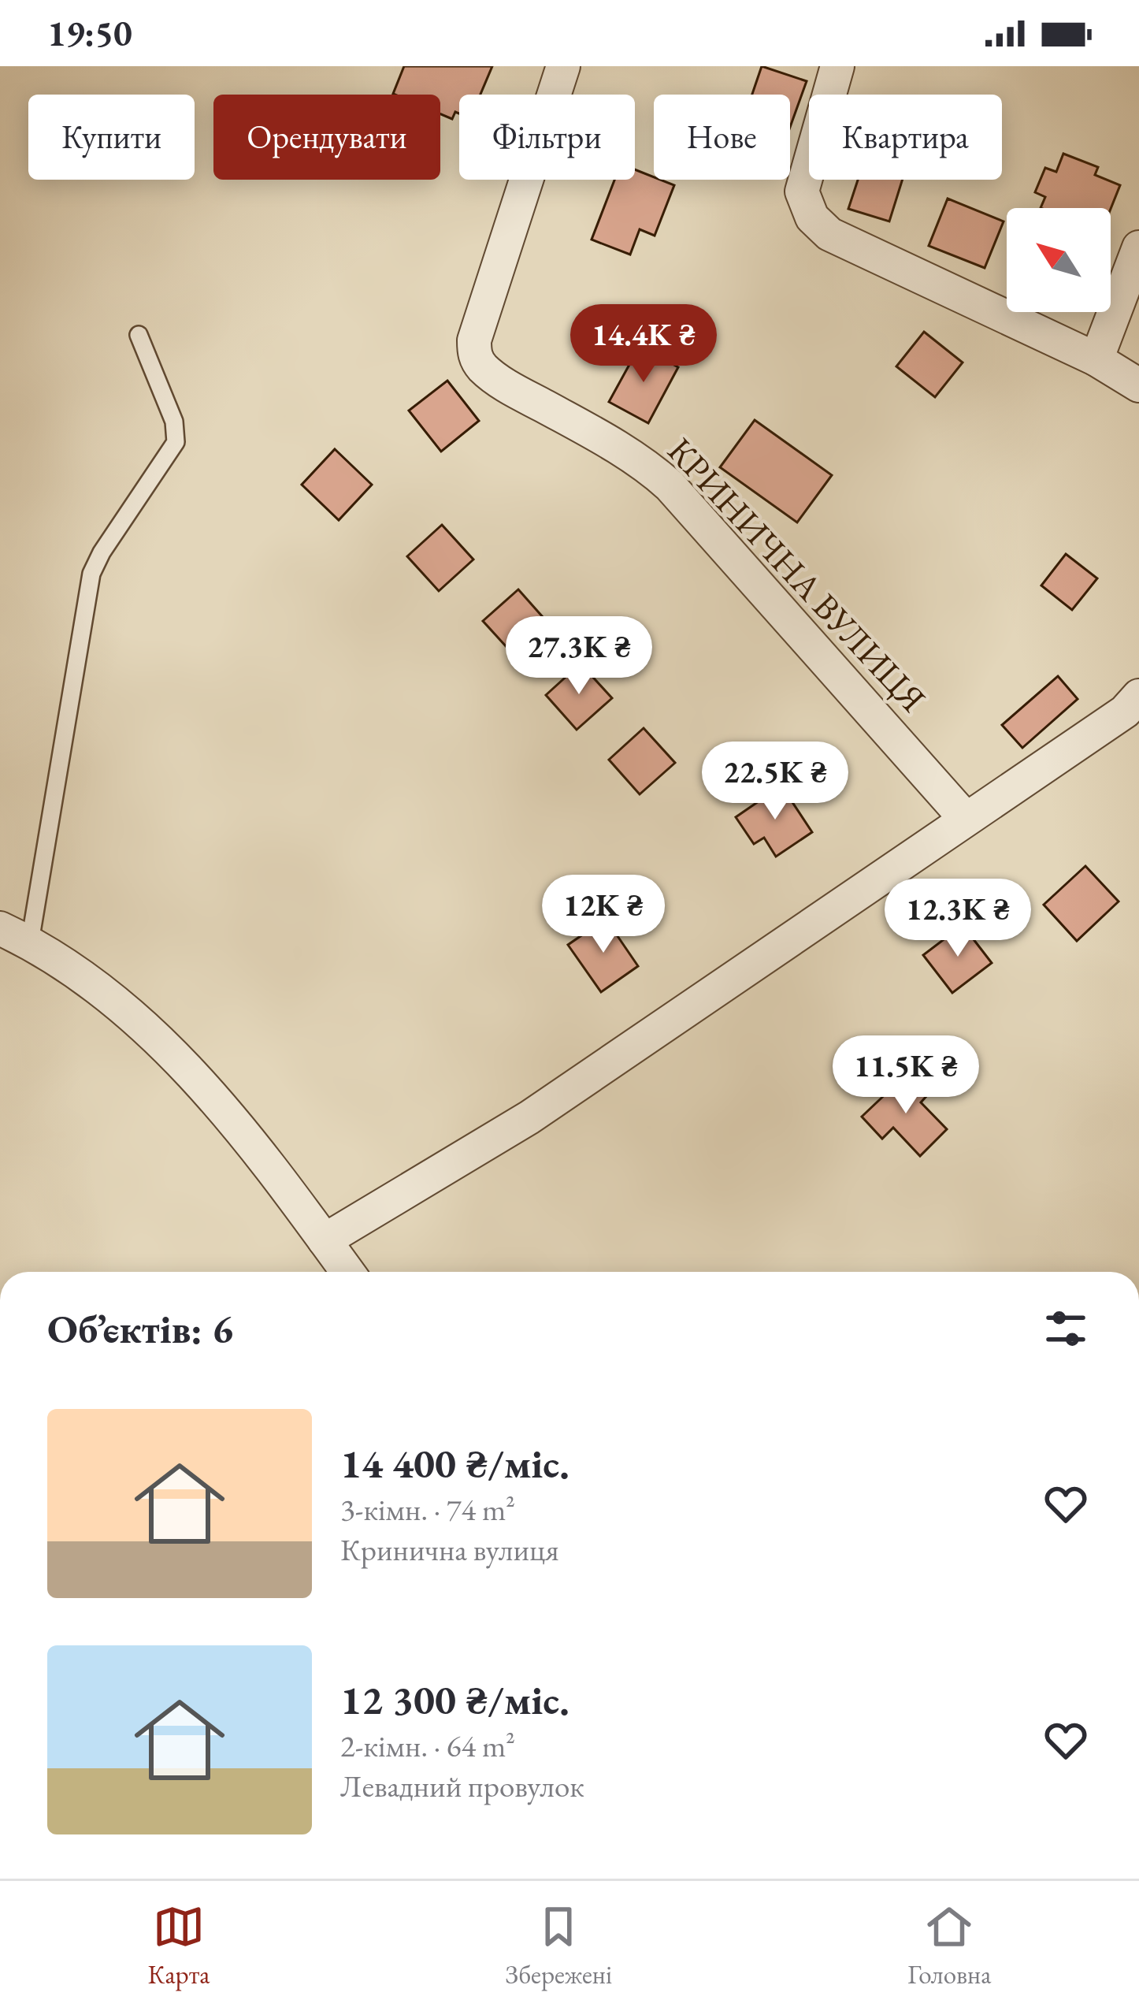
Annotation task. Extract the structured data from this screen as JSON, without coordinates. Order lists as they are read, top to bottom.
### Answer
{
  "streets": {
    "street": ["КРИНИЧНА ВУЛИЦЯ"]
  },
  "north": "top left",
  "page": {
    "status": "19:50",
    "chip": [
      "Купити",
      "Орендувати",
      "Фільтри",
      "Нове",
      "Квартира"
    ],
    "price": [
      "14.4K ₴",
      "27.3K ₴",
      "22.5K ₴",
      "12K ₴",
      "12.3K ₴",
      "11.5K ₴"
    ],
    "heading": "Об’єктів: 6",
    "list": [
      {
        "name": "14 400 ₴/міс.",
        "note": "3-кімн. · 74 m² · Кринична вулиця"
      },
      {
        "name": "12 300 ₴/міс.",
        "note": "2-кімн. · 64 m² · Левадний провулок"
      }
    ],
    "tabs": ["Карта", "Збережені", "Головна"]
  }
}
